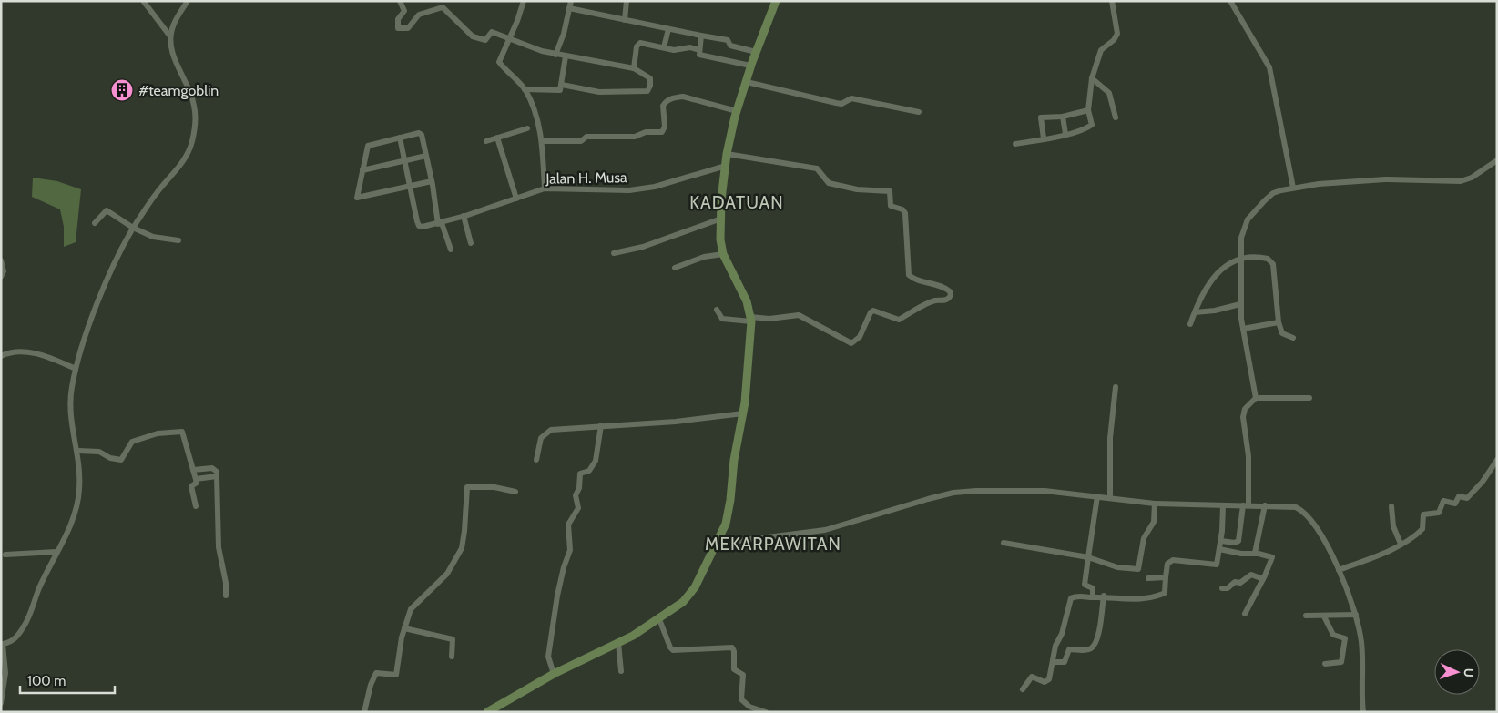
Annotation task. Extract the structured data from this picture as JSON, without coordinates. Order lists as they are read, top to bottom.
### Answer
{
  "streets": {
    "street": ["Jalan H. Musa"]
  },
  "districts": ["KADATUAN", "MEKARPAWITAN"],
  "places": {
    "building": ["#teamgoblin"]
  },
  "scale_bar": "100 m",
  "north": "right"
}
